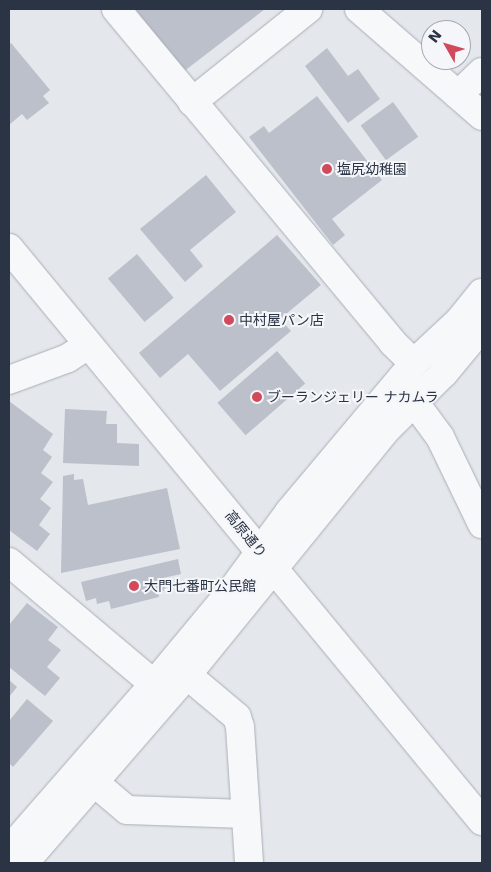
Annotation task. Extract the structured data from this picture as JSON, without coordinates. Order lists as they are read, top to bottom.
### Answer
{
  "streets": {
    "street": ["高原通り"]
  },
  "places": [
    "塩尻幼稚園",
    "中村屋パン店",
    "ブーランジェリー ナカムラ",
    "大門七番町公民館"
  ],
  "north": "top left"
}
